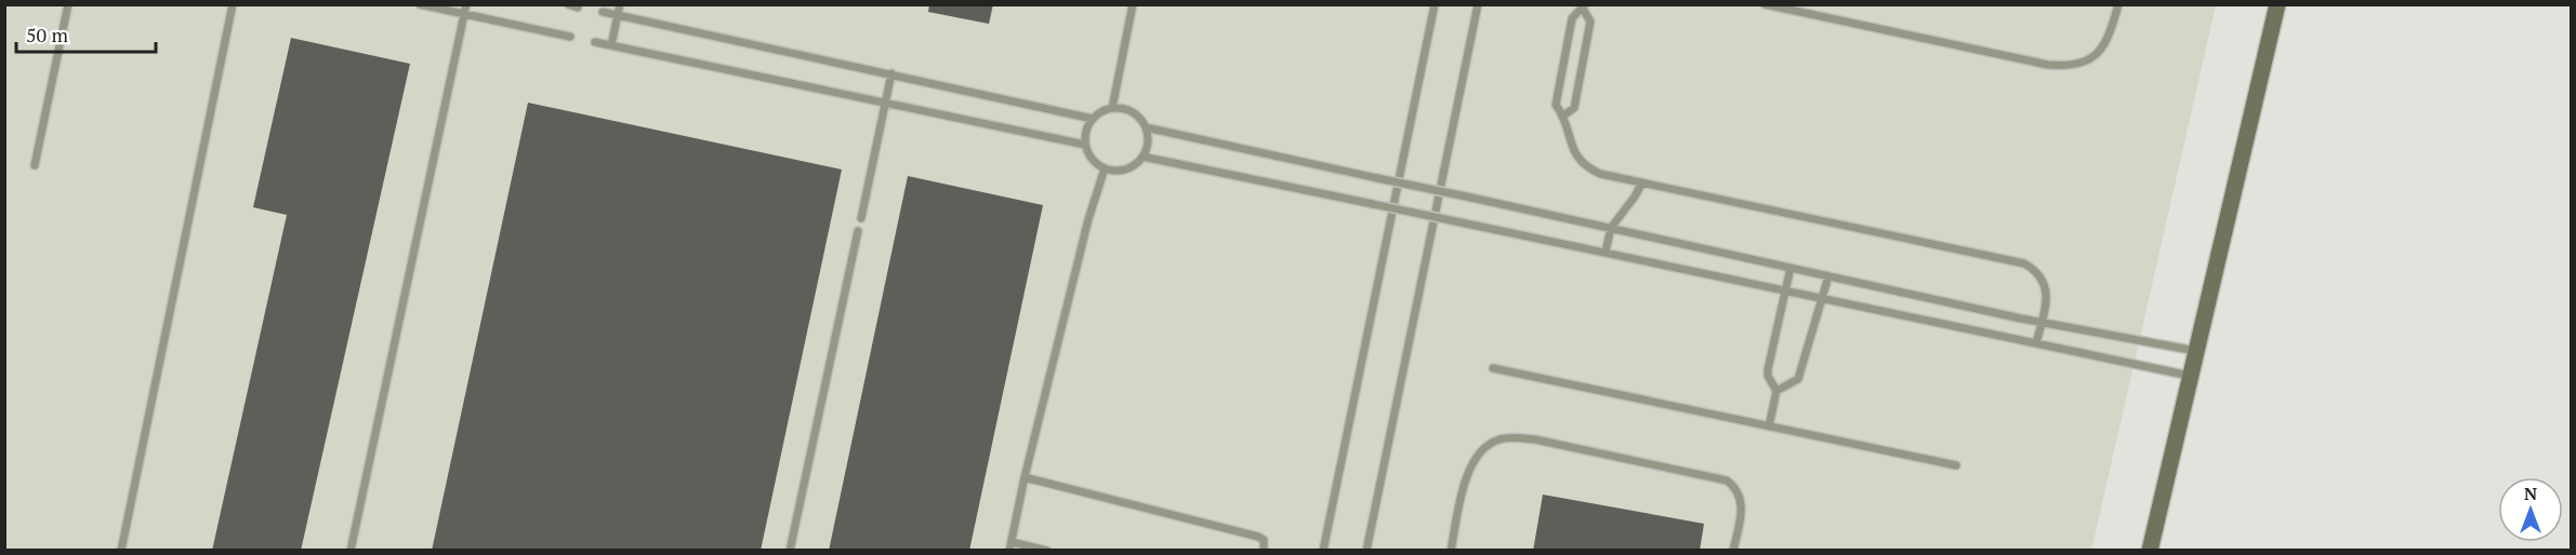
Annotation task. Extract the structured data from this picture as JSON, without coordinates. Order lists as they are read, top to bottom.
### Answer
{
  "scale_bar": "50 m",
  "north": "top"
}
